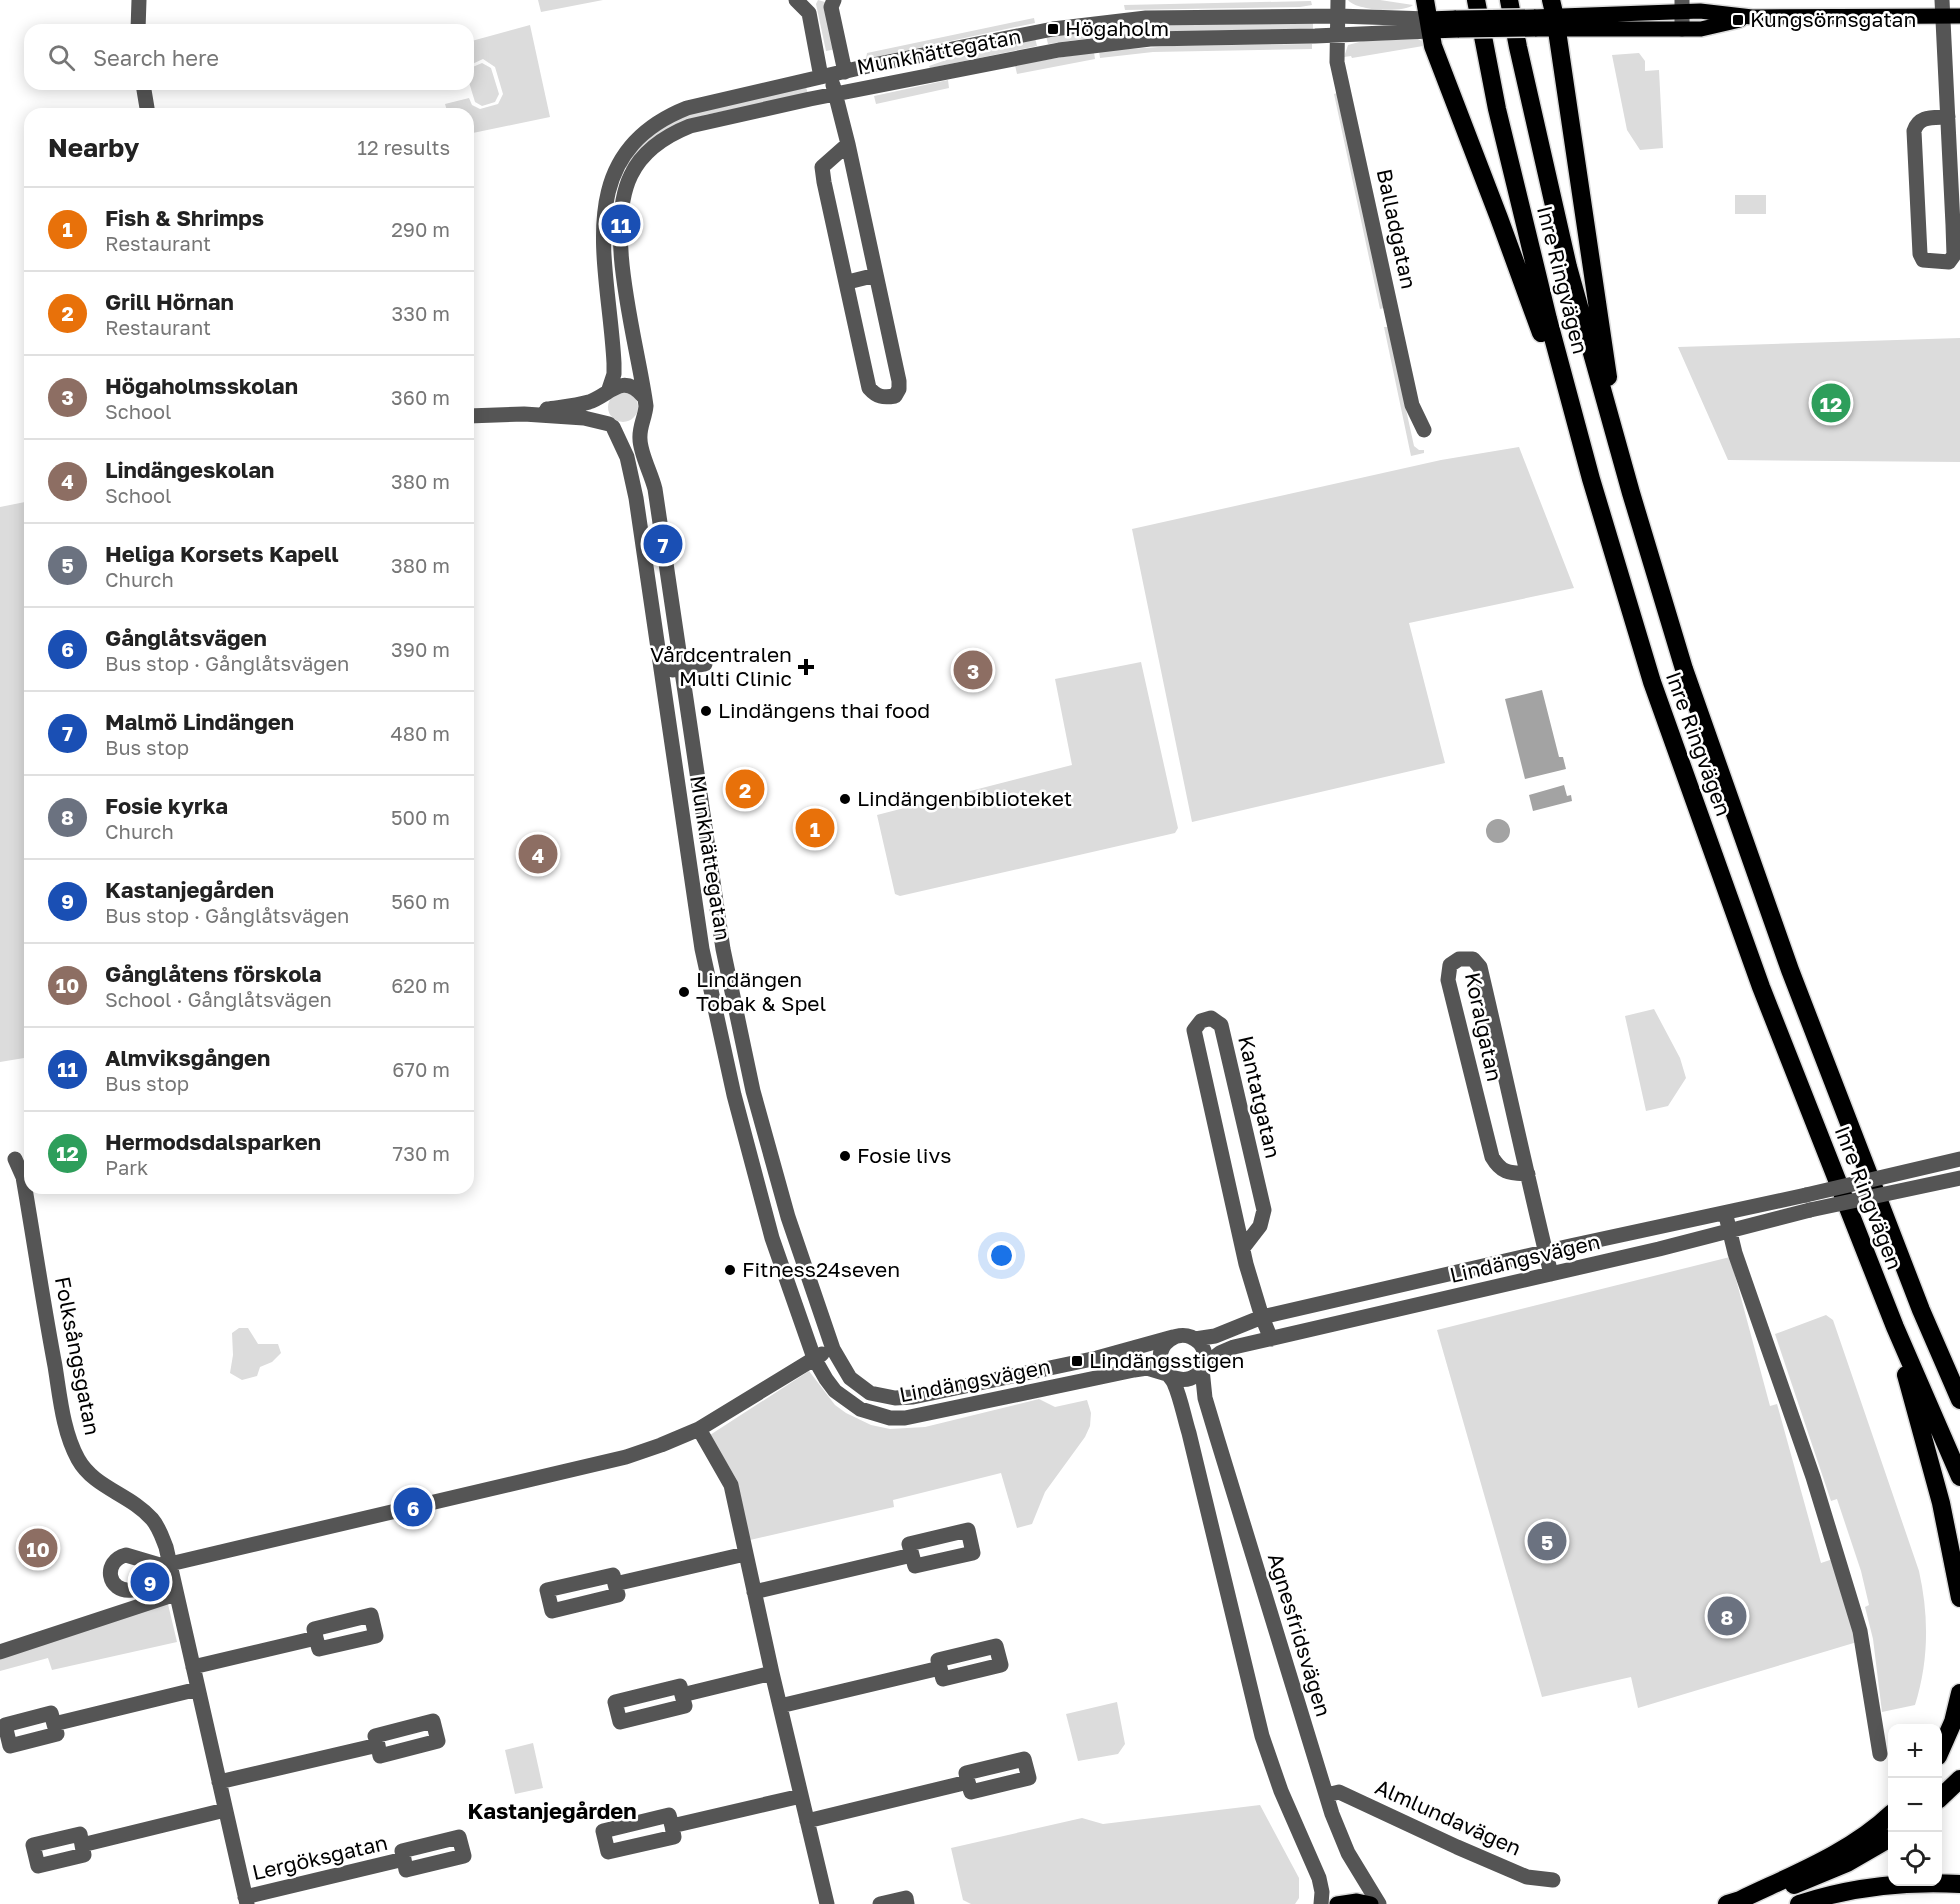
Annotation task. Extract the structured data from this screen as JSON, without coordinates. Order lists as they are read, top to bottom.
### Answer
{
  "streets": {
    "highway": ["Inre Ringvägen"],
    "street": [
      "Munkhättegatan",
      "Balladgatan",
      "Koralgatan",
      "Kantatgatan",
      "Lindängsvägen",
      "Folksångsgatan",
      "Agnesfridsvägen",
      "Almlundavägen",
      "Lergöksgatan"
    ]
  },
  "crossings": [
    ["Munkhättegatan", "Balladgatan"],
    ["Munkhättegatan", "Lindängsvägen"],
    ["Koralgatan", "Lindängsvägen"],
    ["Kantatgatan", "Lindängsvägen"],
    ["Lindängsvägen", "Agnesfridsvägen"],
    ["Folksångsgatan", "Lergöksgatan"],
    ["Agnesfridsvägen", "Almlundavägen"]
  ],
  "districts": ["Kastanjegården"],
  "places": {
    "transit": ["Kungsörnsgatan", "Högaholm", "Lindängsstigen"],
    "health": ["Vårdcentralen Multi Clinic"],
    "other": [
      "Lindängens thai food",
      "Lindängenbiblioteket",
      "Lindängen Tobak & Spel",
      "Fosie livs",
      "Fitness24seven"
    ]
  },
  "page": {
    "search": "Search here",
    "heading": ["Nearby", "12 results"],
    "list": [
      {
        "mark": "1",
        "name": "Fish & Shrimps",
        "note": "Restaurant",
        "value": "290 m"
      },
      {
        "mark": "2",
        "name": "Grill Hörnan",
        "note": "Restaurant",
        "value": "330 m"
      },
      {
        "mark": "3",
        "name": "Högaholmsskolan",
        "note": "School",
        "value": "360 m"
      },
      {
        "mark": "4",
        "name": "Lindängeskolan",
        "note": "School",
        "value": "380 m"
      },
      {
        "mark": "5",
        "name": "Heliga Korsets Kapell",
        "note": "Church",
        "value": "380 m"
      },
      {
        "mark": "6",
        "name": "Gånglåtsvägen",
        "note": "Bus stop · Gånglåtsvägen",
        "value": "390 m"
      },
      {
        "mark": "7",
        "name": "Malmö Lindängen",
        "note": "Bus stop",
        "value": "480 m"
      },
      {
        "mark": "8",
        "name": "Fosie kyrka",
        "note": "Church",
        "value": "500 m"
      },
      {
        "mark": "9",
        "name": "Kastanjegården",
        "note": "Bus stop · Gånglåtsvägen",
        "value": "560 m"
      },
      {
        "mark": "10",
        "name": "Gånglåtens förskola",
        "note": "School · Gånglåtsvägen",
        "value": "620 m"
      },
      {
        "mark": "11",
        "name": "Almviksgången",
        "note": "Bus stop",
        "value": "670 m"
      },
      {
        "mark": "12",
        "name": "Hermodsdalsparken",
        "note": "Park",
        "value": "730 m"
      }
    ],
    "pins": [
      "11",
      "12",
      "7",
      "3",
      "2",
      "1",
      "4",
      "6",
      "5",
      "10",
      "9",
      "8"
    ],
    "map_buttons": ["+", "−"]
  }
}
